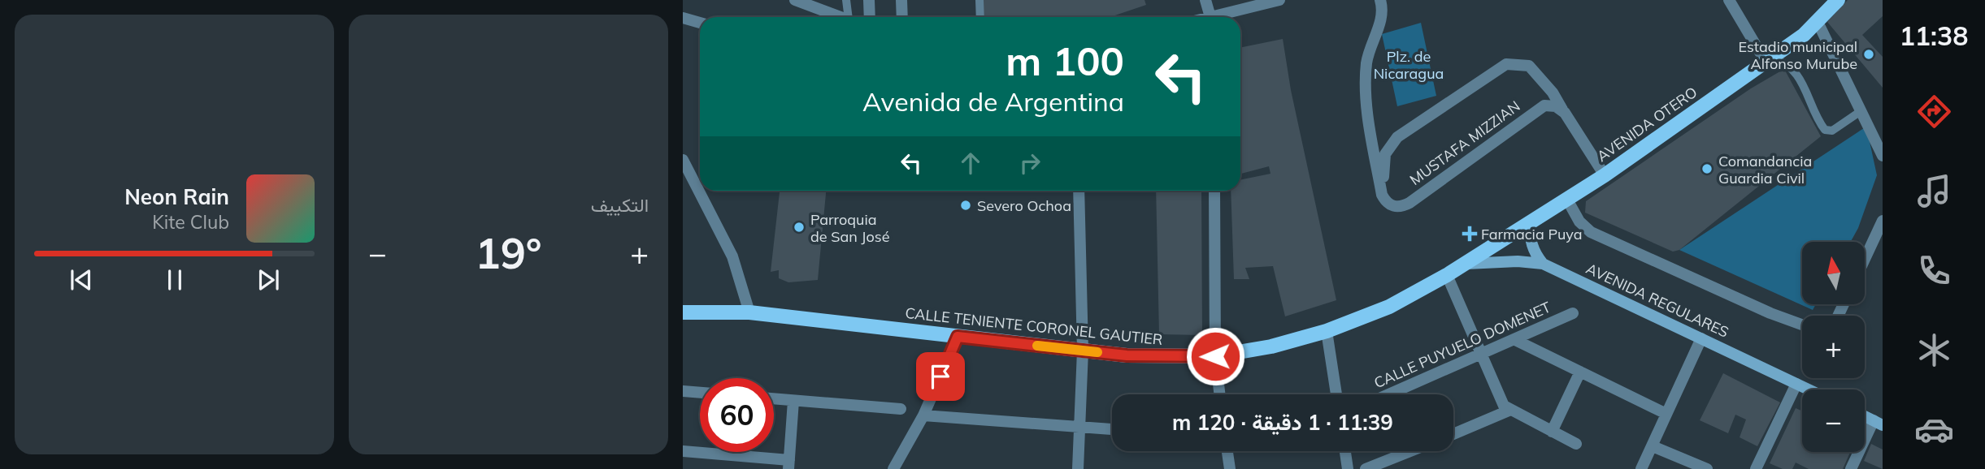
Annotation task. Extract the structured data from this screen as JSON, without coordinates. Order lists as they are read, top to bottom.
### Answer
{
  "streets": {
    "main road": ["AVENIDA OTERO", "AVENIDA REGULARES", "CALLE TENIENTE CORONEL GAUTIER"],
    "street": ["MUSTAFA MIZZIAN", "CALLE PUYUELO DOMENET"]
  },
  "crossings": [
    ["AVENIDA OTERO", "AVENIDA REGULARES"],
    ["AVENIDA OTERO", "CALLE TENIENTE CORONEL GAUTIER"],
    ["AVENIDA REGULARES", "CALLE TENIENTE CORONEL GAUTIER"]
  ],
  "parks": ["Plz. de Nicaragua"],
  "places": {
    "other": [
      "Estadio municipal Alfonso Murube",
      "Comandancia Guardia Civil",
      "Severo Ochoa",
      "Parroquia de San José"
    ],
    "health": ["Farmacia Puya"]
  },
  "north": "top",
  "page": {
    "tabs": "11:38",
    "tile": "التكييف",
    "turn": ["100 m", "Avenida de Argentina"],
    "song": ["Neon Rain", "Kite Club"],
    "heat": ["−", "19°", "+"],
    "map_buttons": ["+", "−"],
    "limit": "60",
    "trip": "11:39 · 1 دقيقة · 120 m"
  }
}
